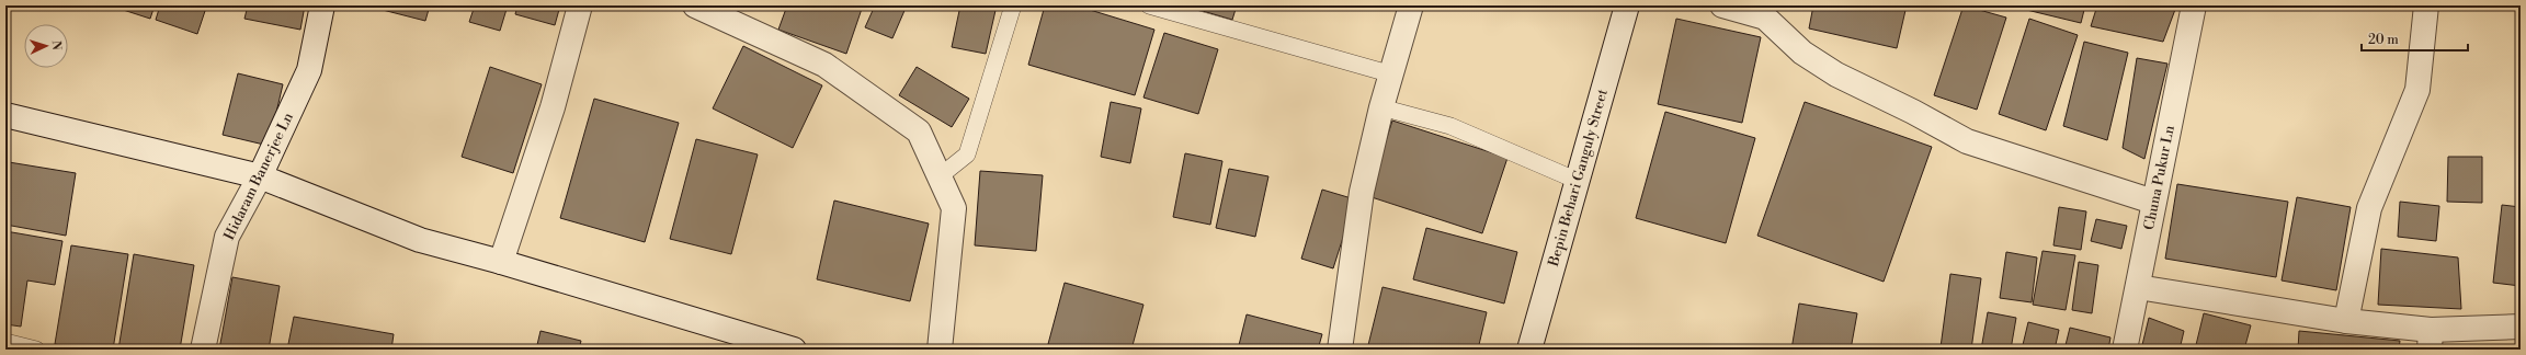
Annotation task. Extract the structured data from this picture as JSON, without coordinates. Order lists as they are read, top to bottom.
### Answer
{
  "streets": {
    "street": ["Hidaram Banerjee Ln", "Bepin Behari Ganguly Street", "Chuna Pukur Ln"]
  },
  "scale_bar": "20 m",
  "north": "right"
}
